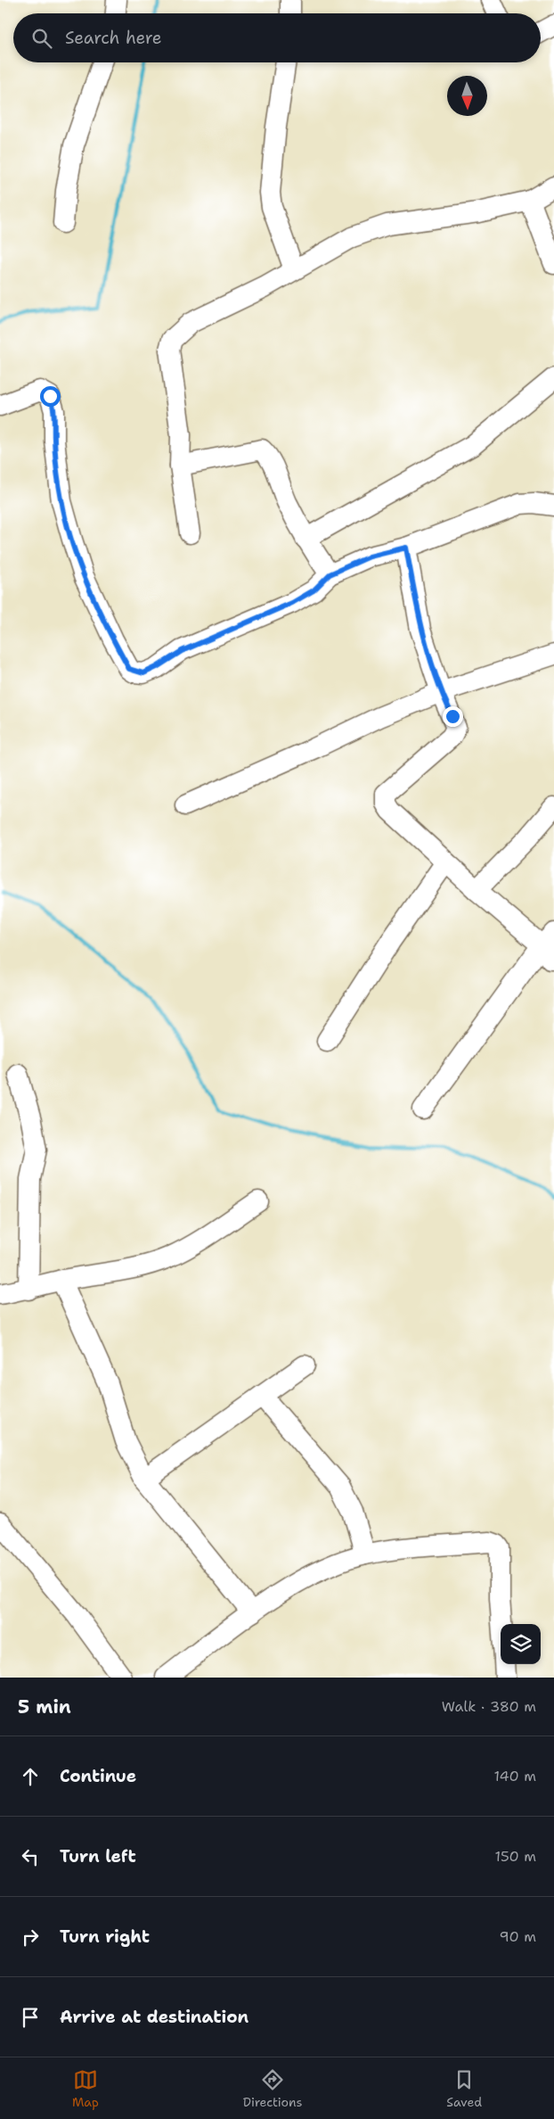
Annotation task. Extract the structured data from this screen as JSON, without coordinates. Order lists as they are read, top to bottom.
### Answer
{
  "north": "bottom",
  "page": {
    "search": "Search here",
    "heading": ["5 min", "Walk · 380 m"],
    "list": [
      ["Continue", "140 m"],
      ["Turn left", "150 m"],
      ["Turn right", "90 m"],
      "Arrive at destination"
    ],
    "nav": ["Map", "Directions", "Saved"]
  }
}
